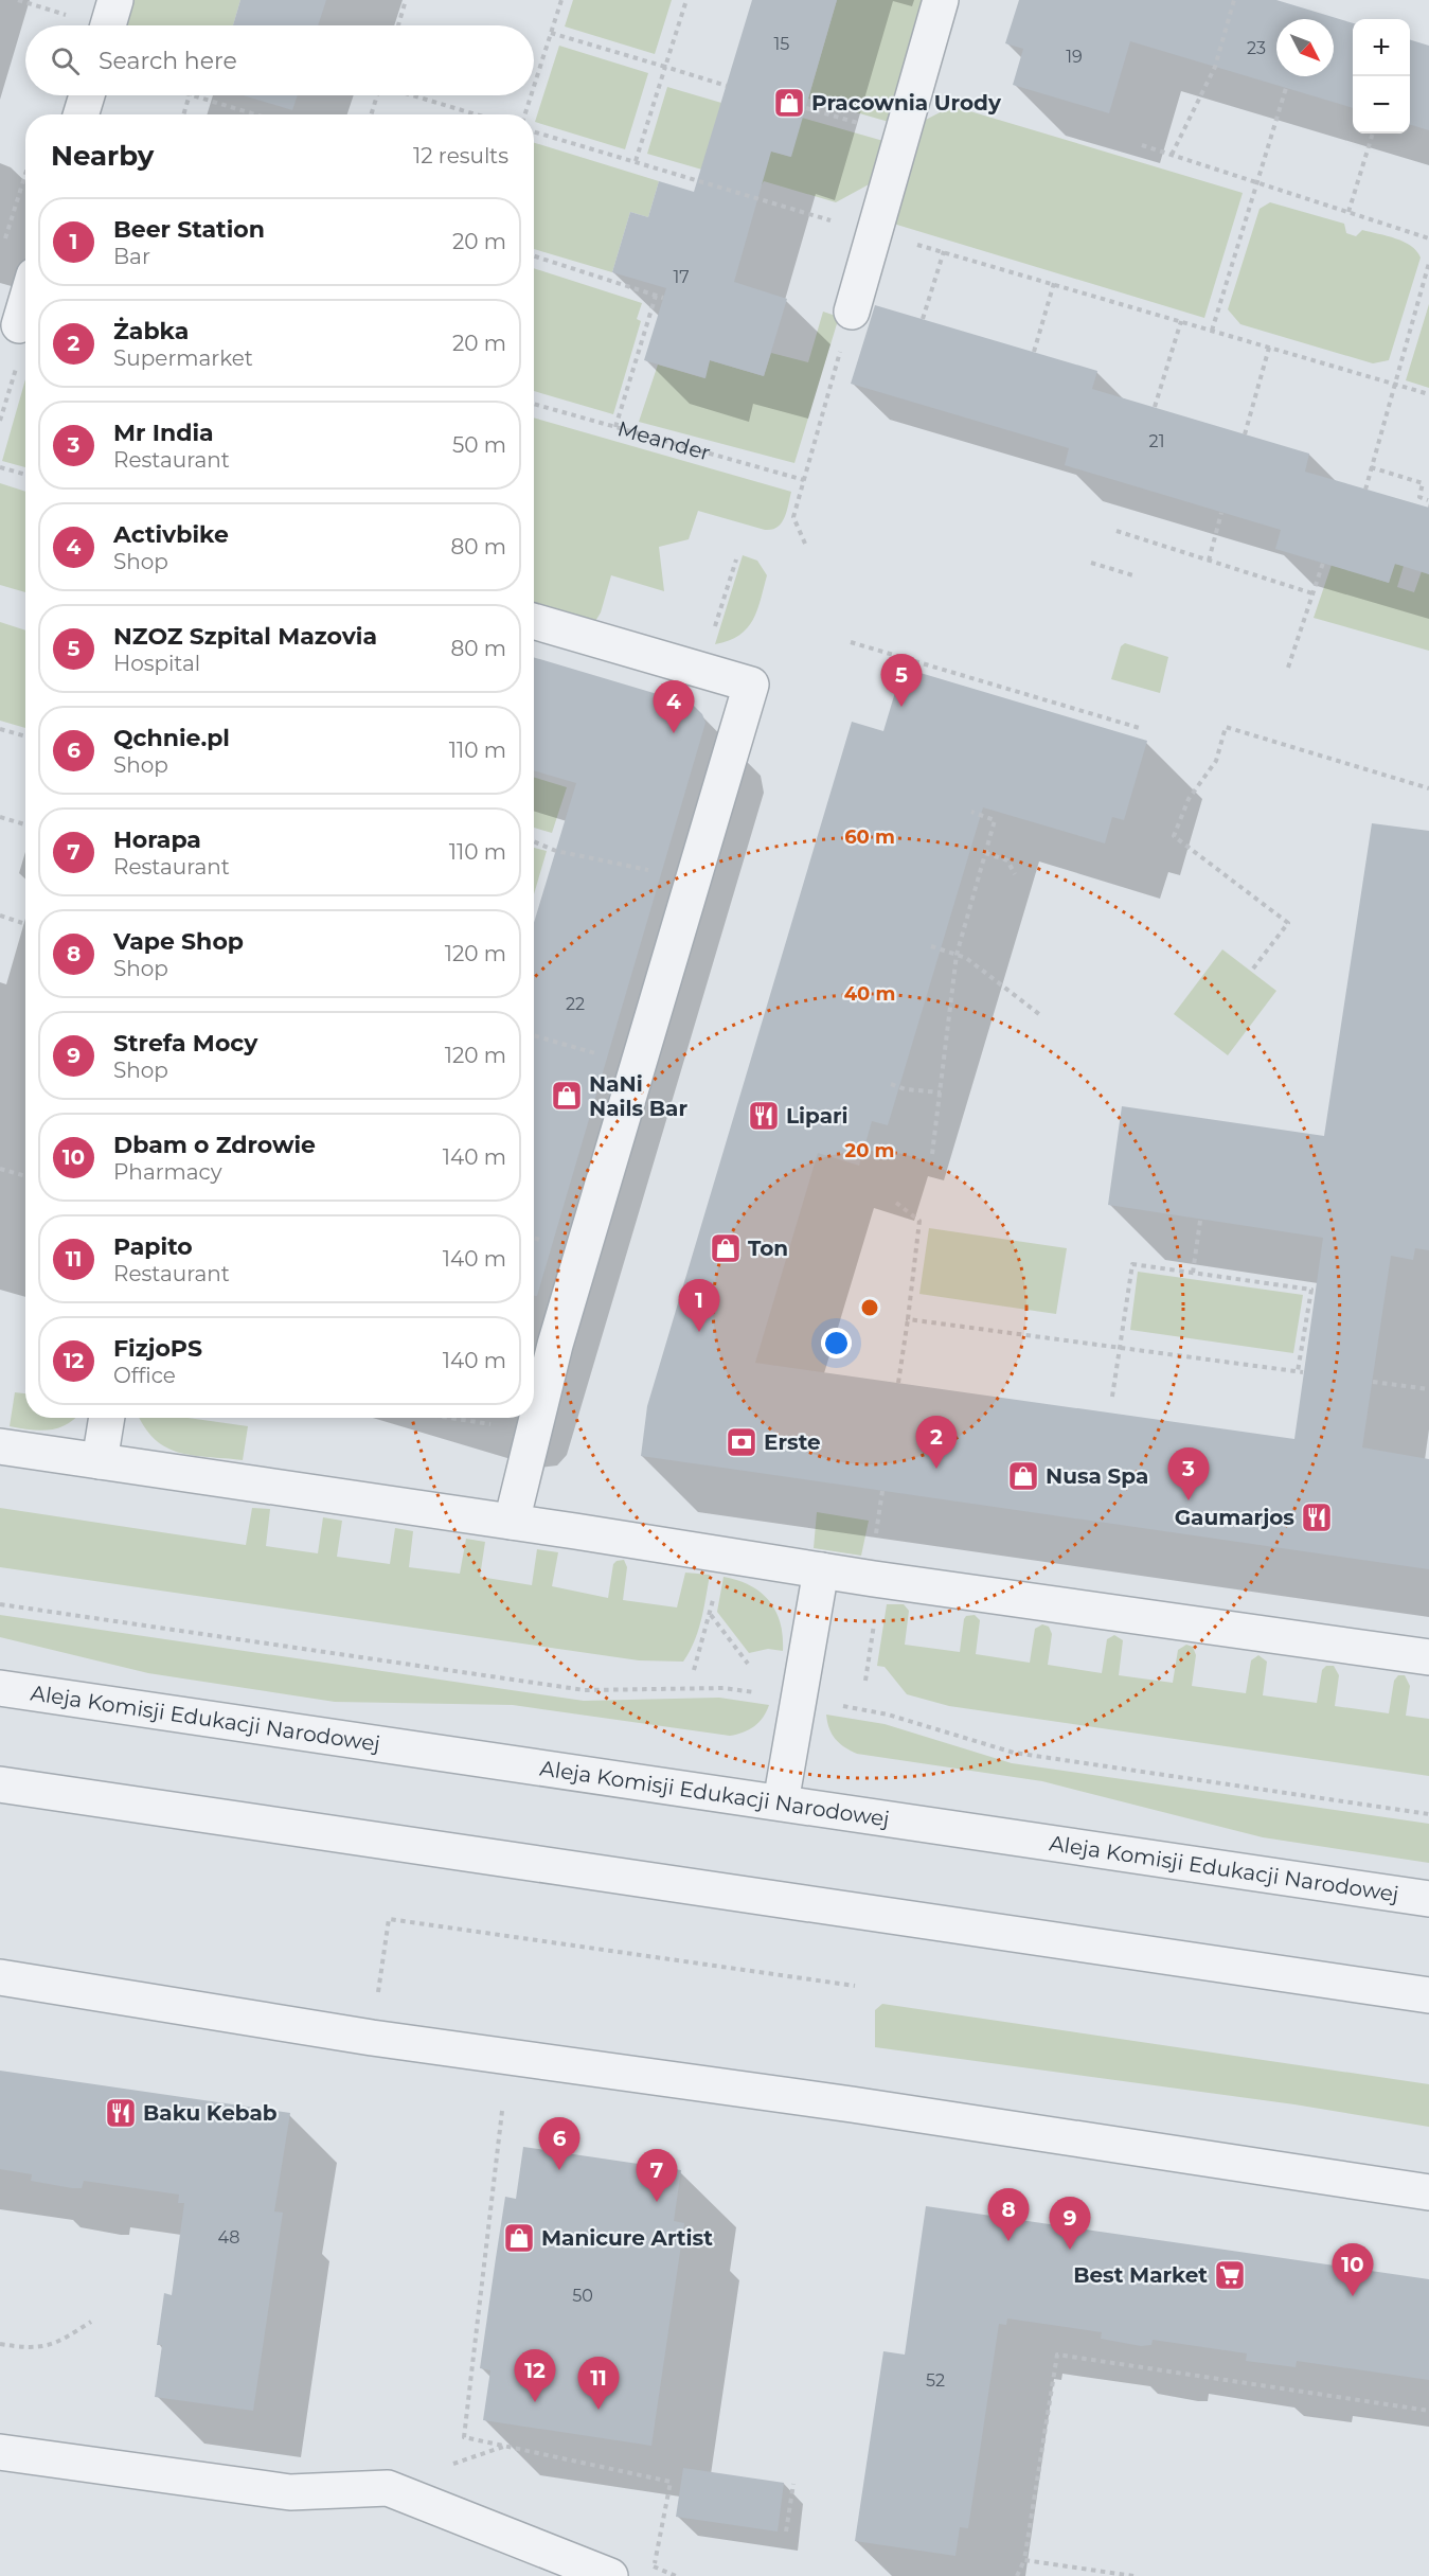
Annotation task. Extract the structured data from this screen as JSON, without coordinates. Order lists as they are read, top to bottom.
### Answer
{
  "streets": {
    "street": ["Aleja Komisji Edukacji Narodowej"],
    "path": ["Meander"]
  },
  "places": {
    "shop": [
      "Pracownia Urody",
      "NaNi Nails Bar",
      "Ton",
      "Nusa Spa",
      "Manicure Artist"
    ],
    "restaurant": ["Lipari", "Gaumarjos", "Baku Kebab"],
    "bank": ["Erste"],
    "supermarket": ["Best Market"]
  },
  "house_numbers": [
    "15",
    "23",
    "19",
    "17",
    "21",
    "22",
    "48",
    "50",
    "52"
  ],
  "north": "bottom right",
  "page": {
    "map_buttons": ["+", "−"],
    "search": "Search here",
    "heading": ["Nearby", "12 results"],
    "list": [
      {
        "mark": "1",
        "name": "Beer Station",
        "note": "Bar",
        "value": "20 m"
      },
      {
        "mark": "2",
        "name": "Żabka",
        "note": "Supermarket",
        "value": "20 m"
      },
      {
        "mark": "3",
        "name": "Mr India",
        "note": "Restaurant",
        "value": "50 m"
      },
      {
        "mark": "4",
        "name": "Activbike",
        "note": "Shop",
        "value": "80 m"
      },
      {
        "mark": "5",
        "name": "NZOZ Szpital Mazovia",
        "note": "Hospital",
        "value": "80 m"
      },
      {
        "mark": "6",
        "name": "Qchnie.pl",
        "note": "Shop",
        "value": "110 m"
      },
      {
        "mark": "7",
        "name": "Horapa",
        "note": "Restaurant",
        "value": "110 m"
      },
      {
        "mark": "8",
        "name": "Vape Shop",
        "note": "Shop",
        "value": "120 m"
      },
      {
        "mark": "9",
        "name": "Strefa Mocy",
        "note": "Shop",
        "value": "120 m"
      },
      {
        "mark": "10",
        "name": "Dbam o Zdrowie",
        "note": "Pharmacy",
        "value": "140 m"
      },
      {
        "mark": "11",
        "name": "Papito",
        "note": "Restaurant",
        "value": "140 m"
      },
      {
        "mark": "12",
        "name": "FizjoPS",
        "note": "Office",
        "value": "140 m"
      }
    ],
    "pins": [
      "5",
      "4",
      "1",
      "2",
      "3",
      "6",
      "7",
      "8",
      "9",
      "10",
      "12",
      "11"
    ]
  },
  "rings": ["60 m", "40 m", "20 m"]
}
